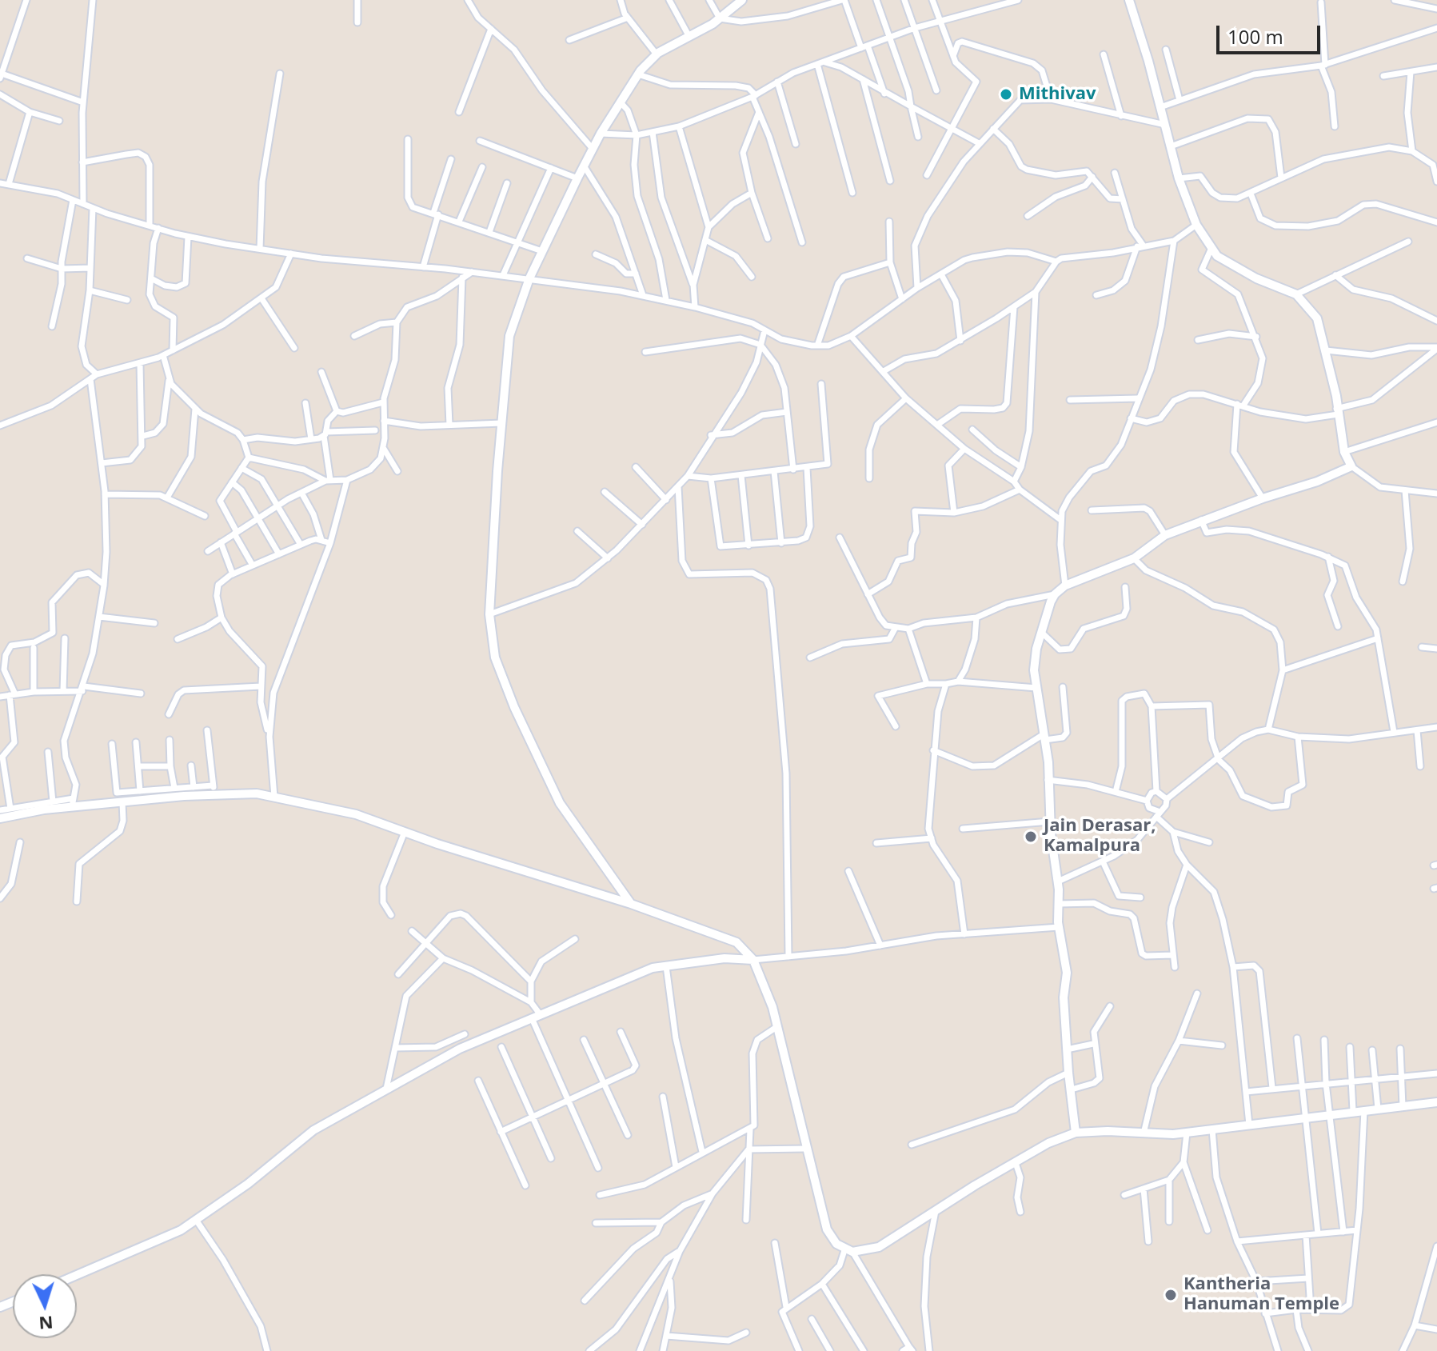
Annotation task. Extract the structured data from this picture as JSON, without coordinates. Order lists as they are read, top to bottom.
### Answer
{
  "places": ["Mithivav", "Jain Derasar, Kamalpura", "Kantheria Hanuman Temple"],
  "scale_bar": "100 m",
  "north": "bottom"
}
